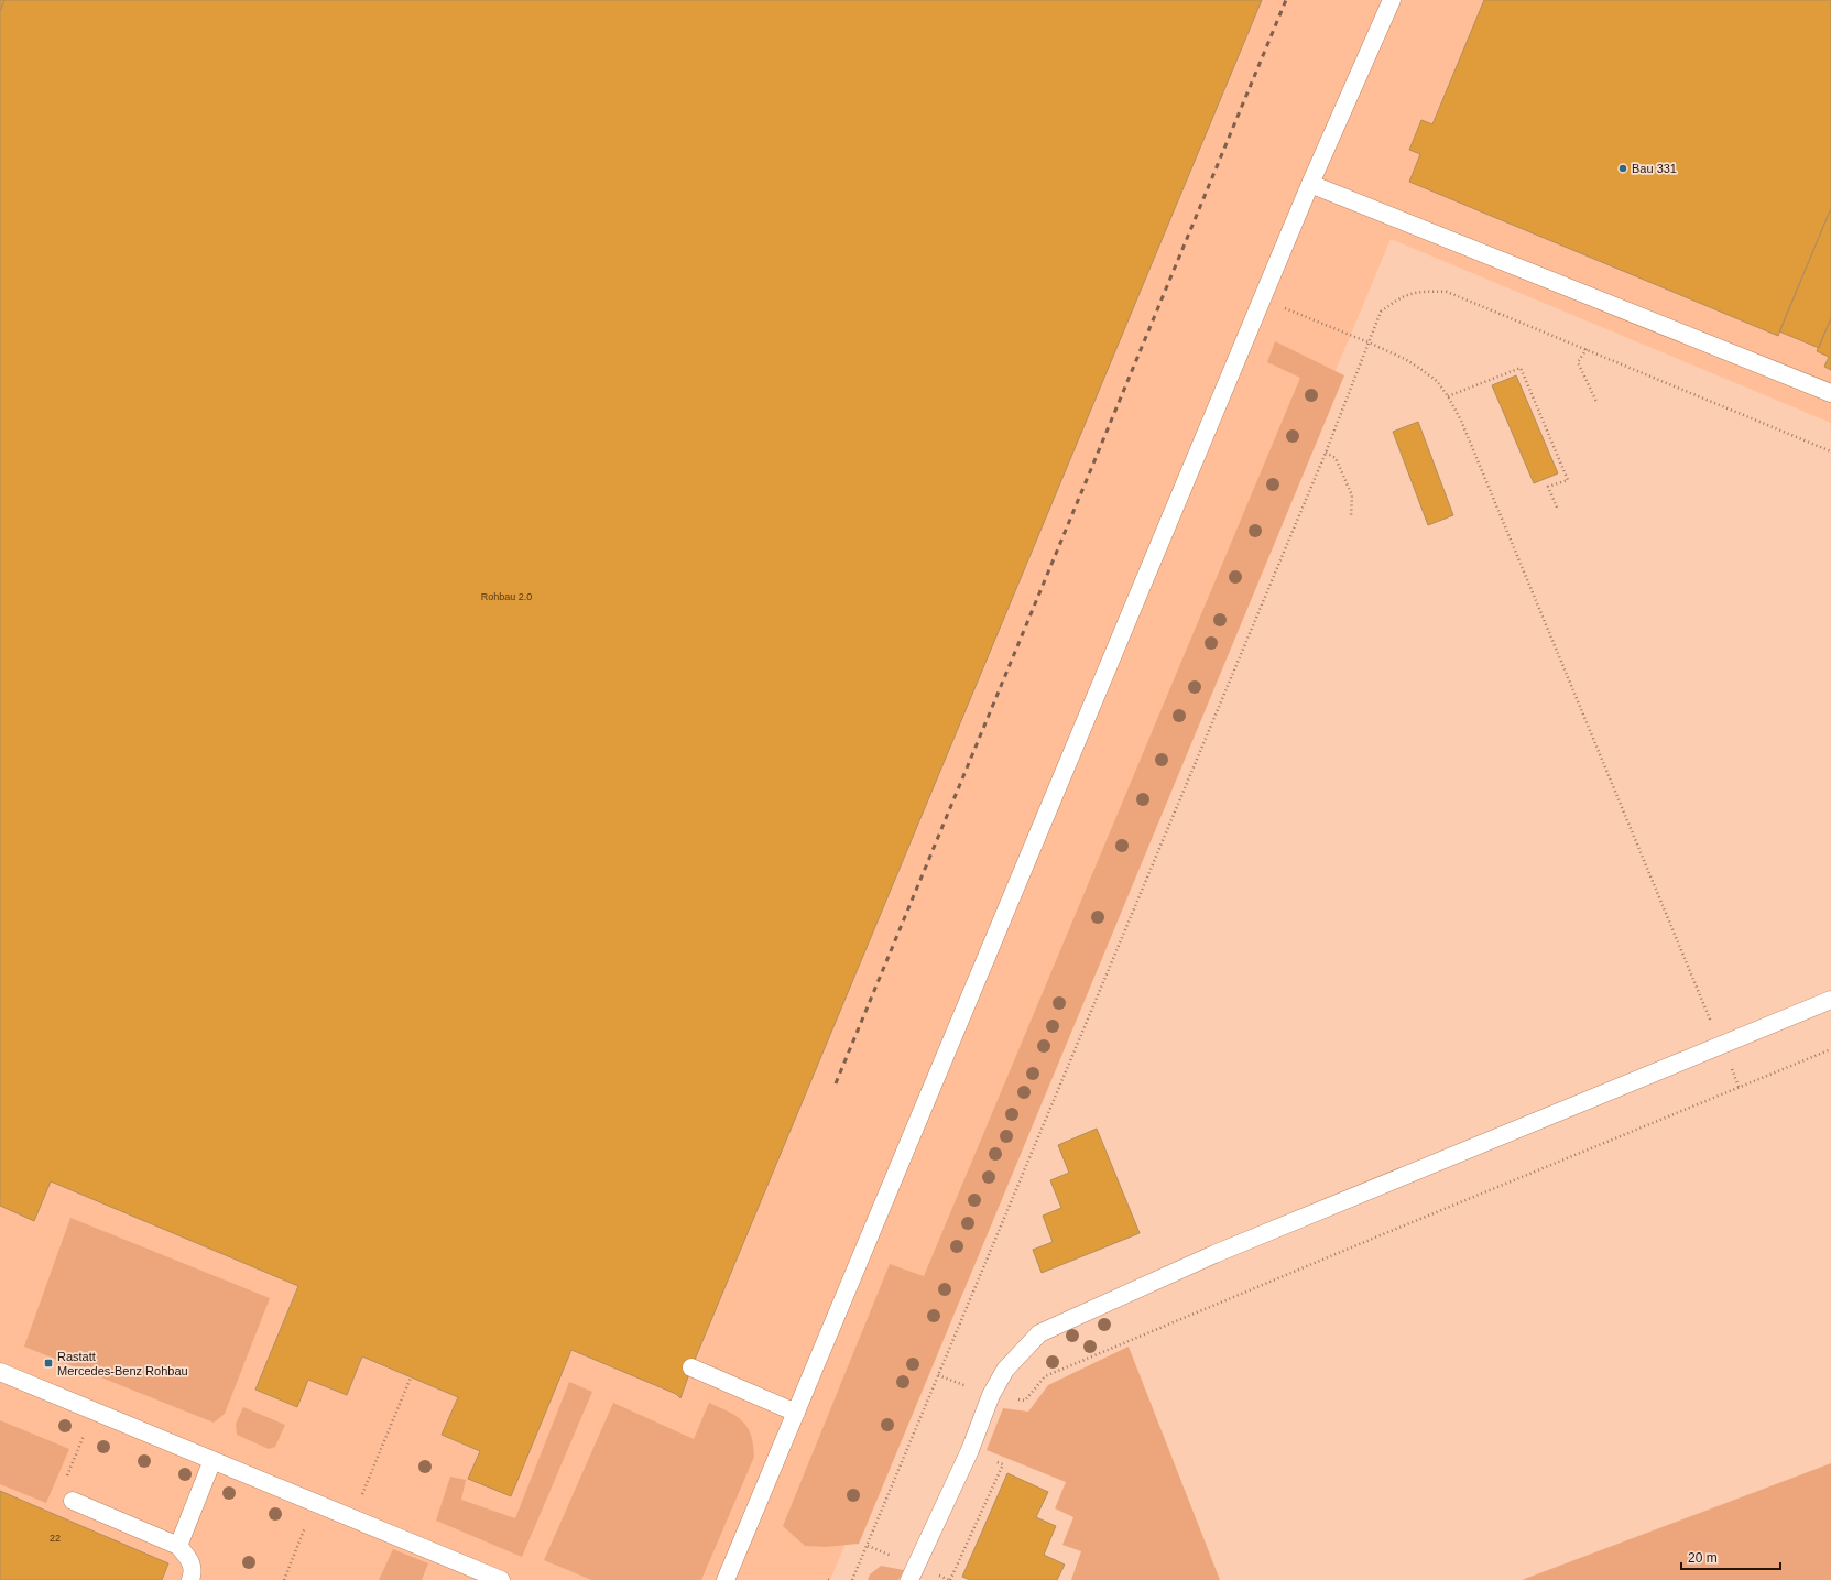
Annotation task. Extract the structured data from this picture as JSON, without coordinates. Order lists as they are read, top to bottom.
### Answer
{
  "places": {
    "other": ["Bau 331"],
    "transit": ["Rastatt Mercedes-Benz Rohbau"]
  },
  "house_numbers": ["Rohbau 2.0", "22"],
  "scale_bar": "20 m"
}
